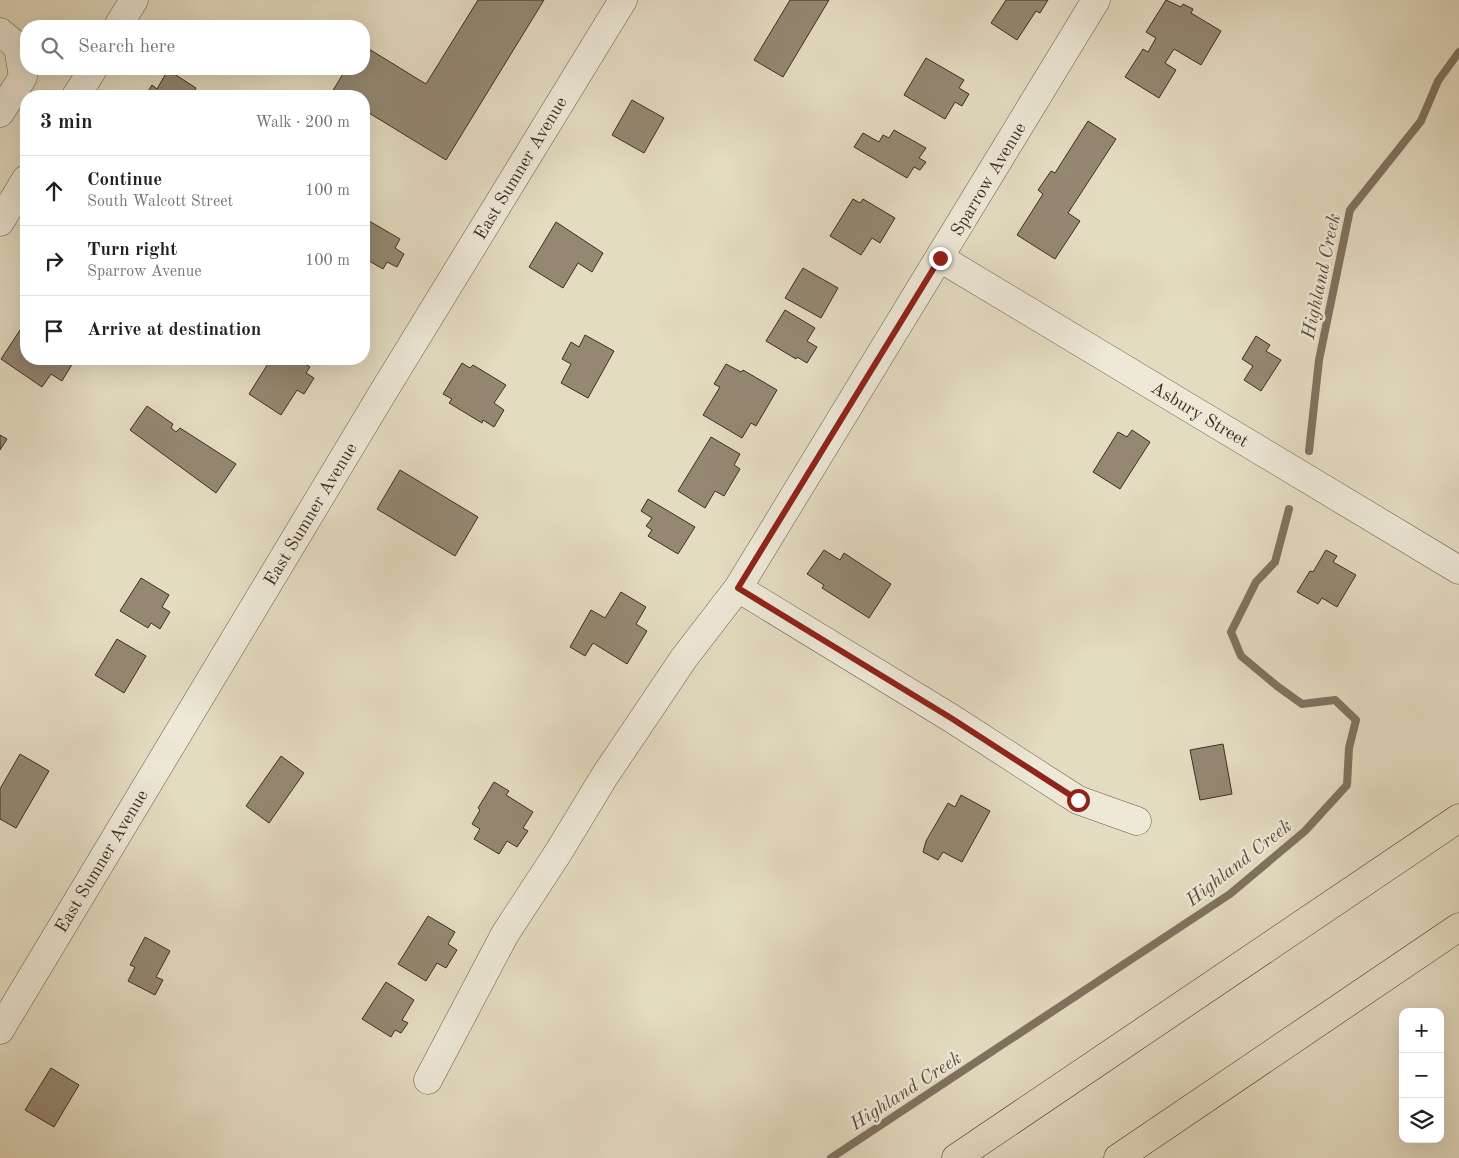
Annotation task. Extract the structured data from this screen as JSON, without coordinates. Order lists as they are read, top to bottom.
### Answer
{
  "streets": {
    "street": ["East Sumner Avenue", "Sparrow Avenue", "Asbury Street"]
  },
  "crossings": [
    ["Sparrow Avenue", "Asbury Street"]
  ],
  "water": ["Highland Creek"],
  "page": {
    "search": "Search here",
    "heading": ["3 min", "Walk · 200 m"],
    "list": [
      ["Continue", "South Walcott Street", "100 m"],
      ["Turn right", "Sparrow Avenue", "100 m"],
      "Arrive at destination"
    ],
    "map_buttons": ["+", "−"]
  }
}
